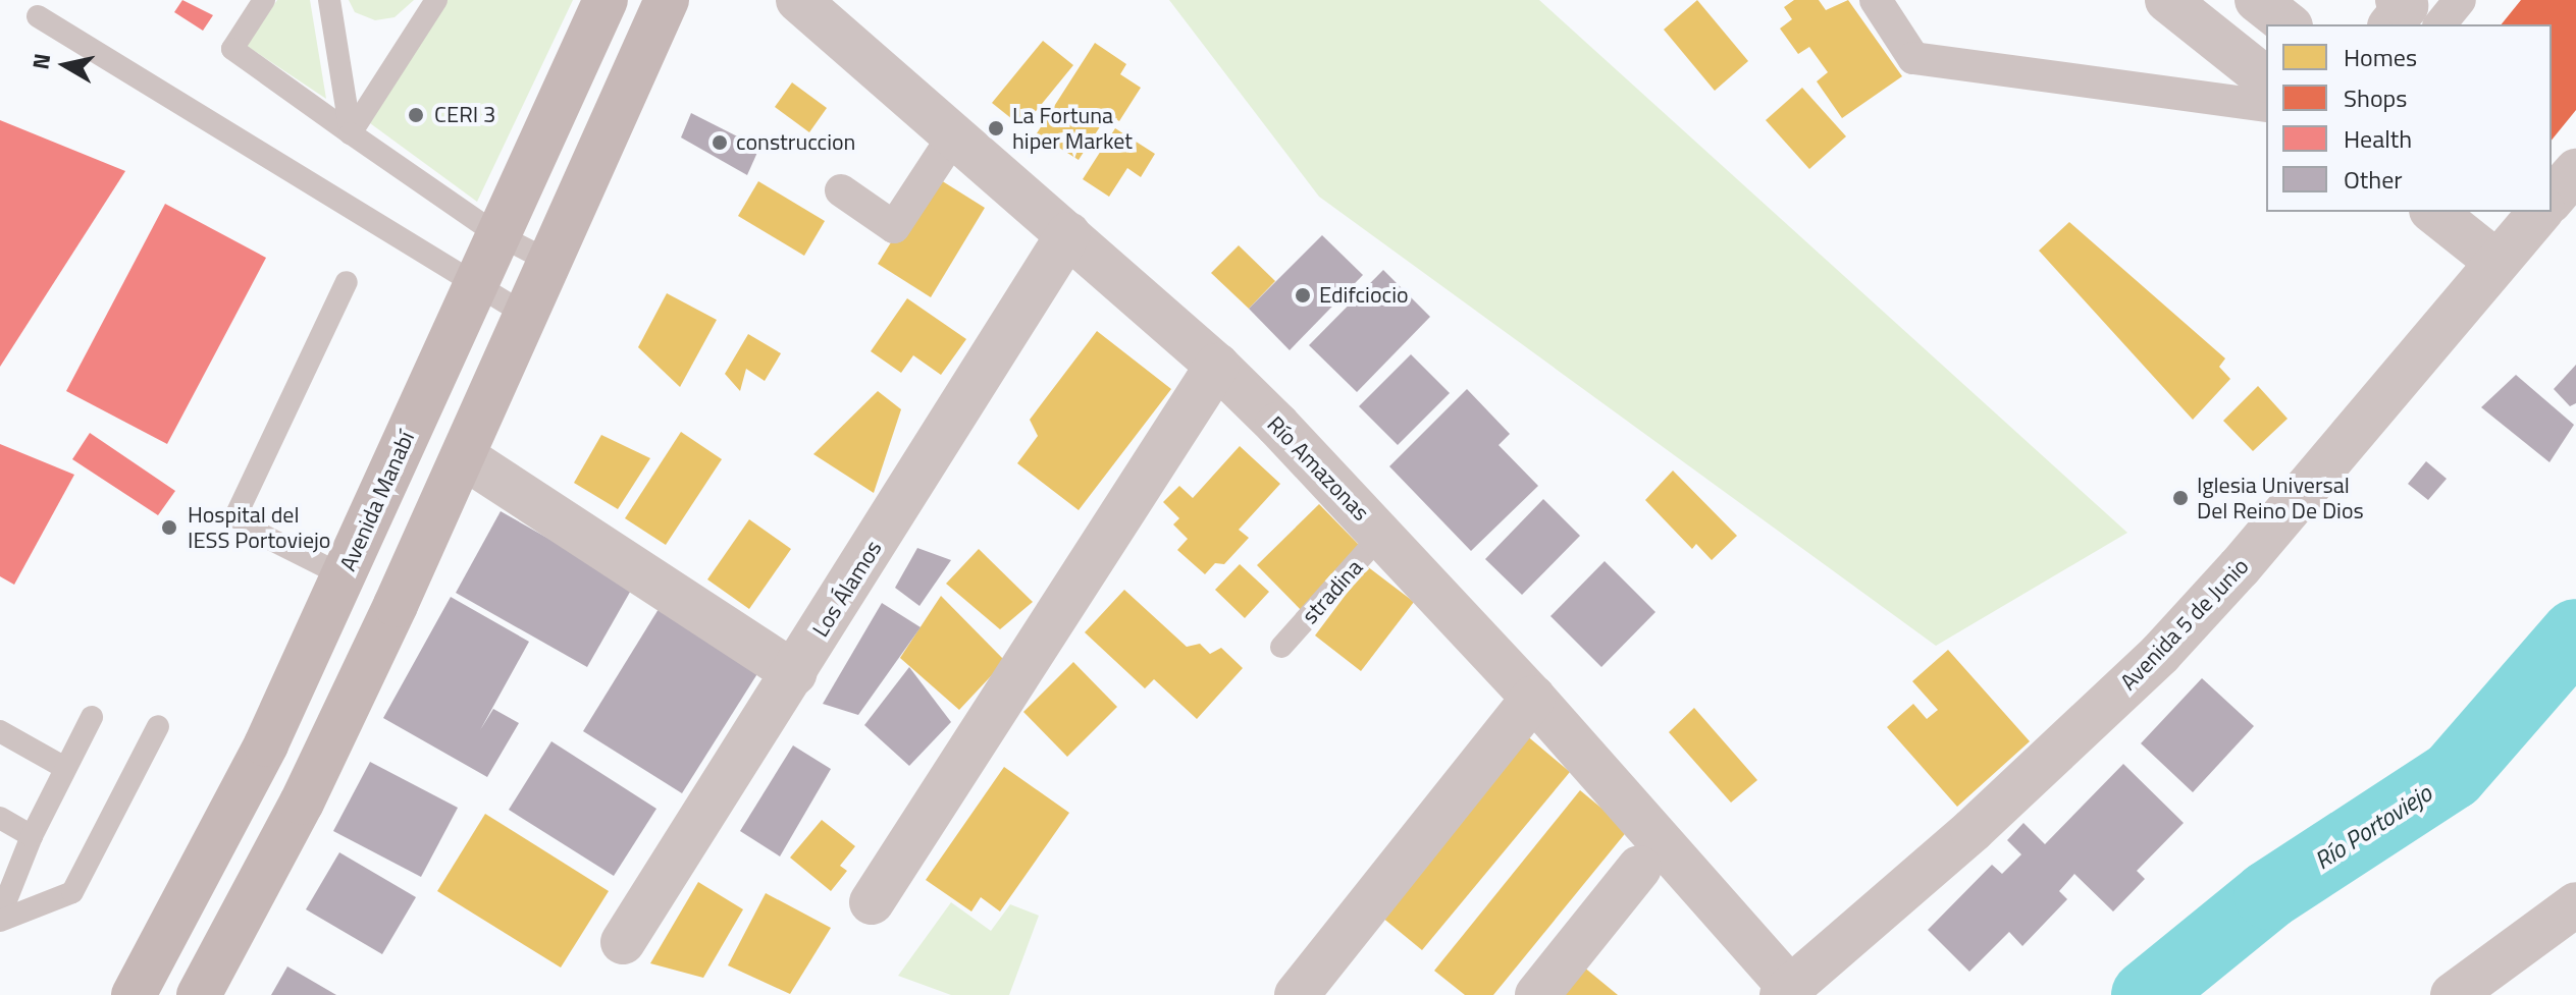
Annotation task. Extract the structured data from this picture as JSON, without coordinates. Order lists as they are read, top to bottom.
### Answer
{
  "streets": {
    "main road": ["Avenida Manabí"],
    "street": ["Río Amazonas", "Los Álamos", "Avenida 5 de Junio"],
    "lane": ["stradina"]
  },
  "crossings": [
    ["Río Amazonas", "Los Álamos"],
    ["Río Amazonas", "stradina"],
    ["Río Amazonas", "Avenida 5 de Junio"]
  ],
  "water": ["Río Portoviejo"],
  "places": [
    "CERI 3",
    "La Fortuna hiper Market",
    "construccion",
    "Edifciocio",
    "Iglesia Universal Del Reino De Dios",
    "Hospital del IESS Portoviejo"
  ],
  "legend": [
    "Homes",
    "Shops",
    "Health",
    "Other"
  ],
  "north": "left"
}
